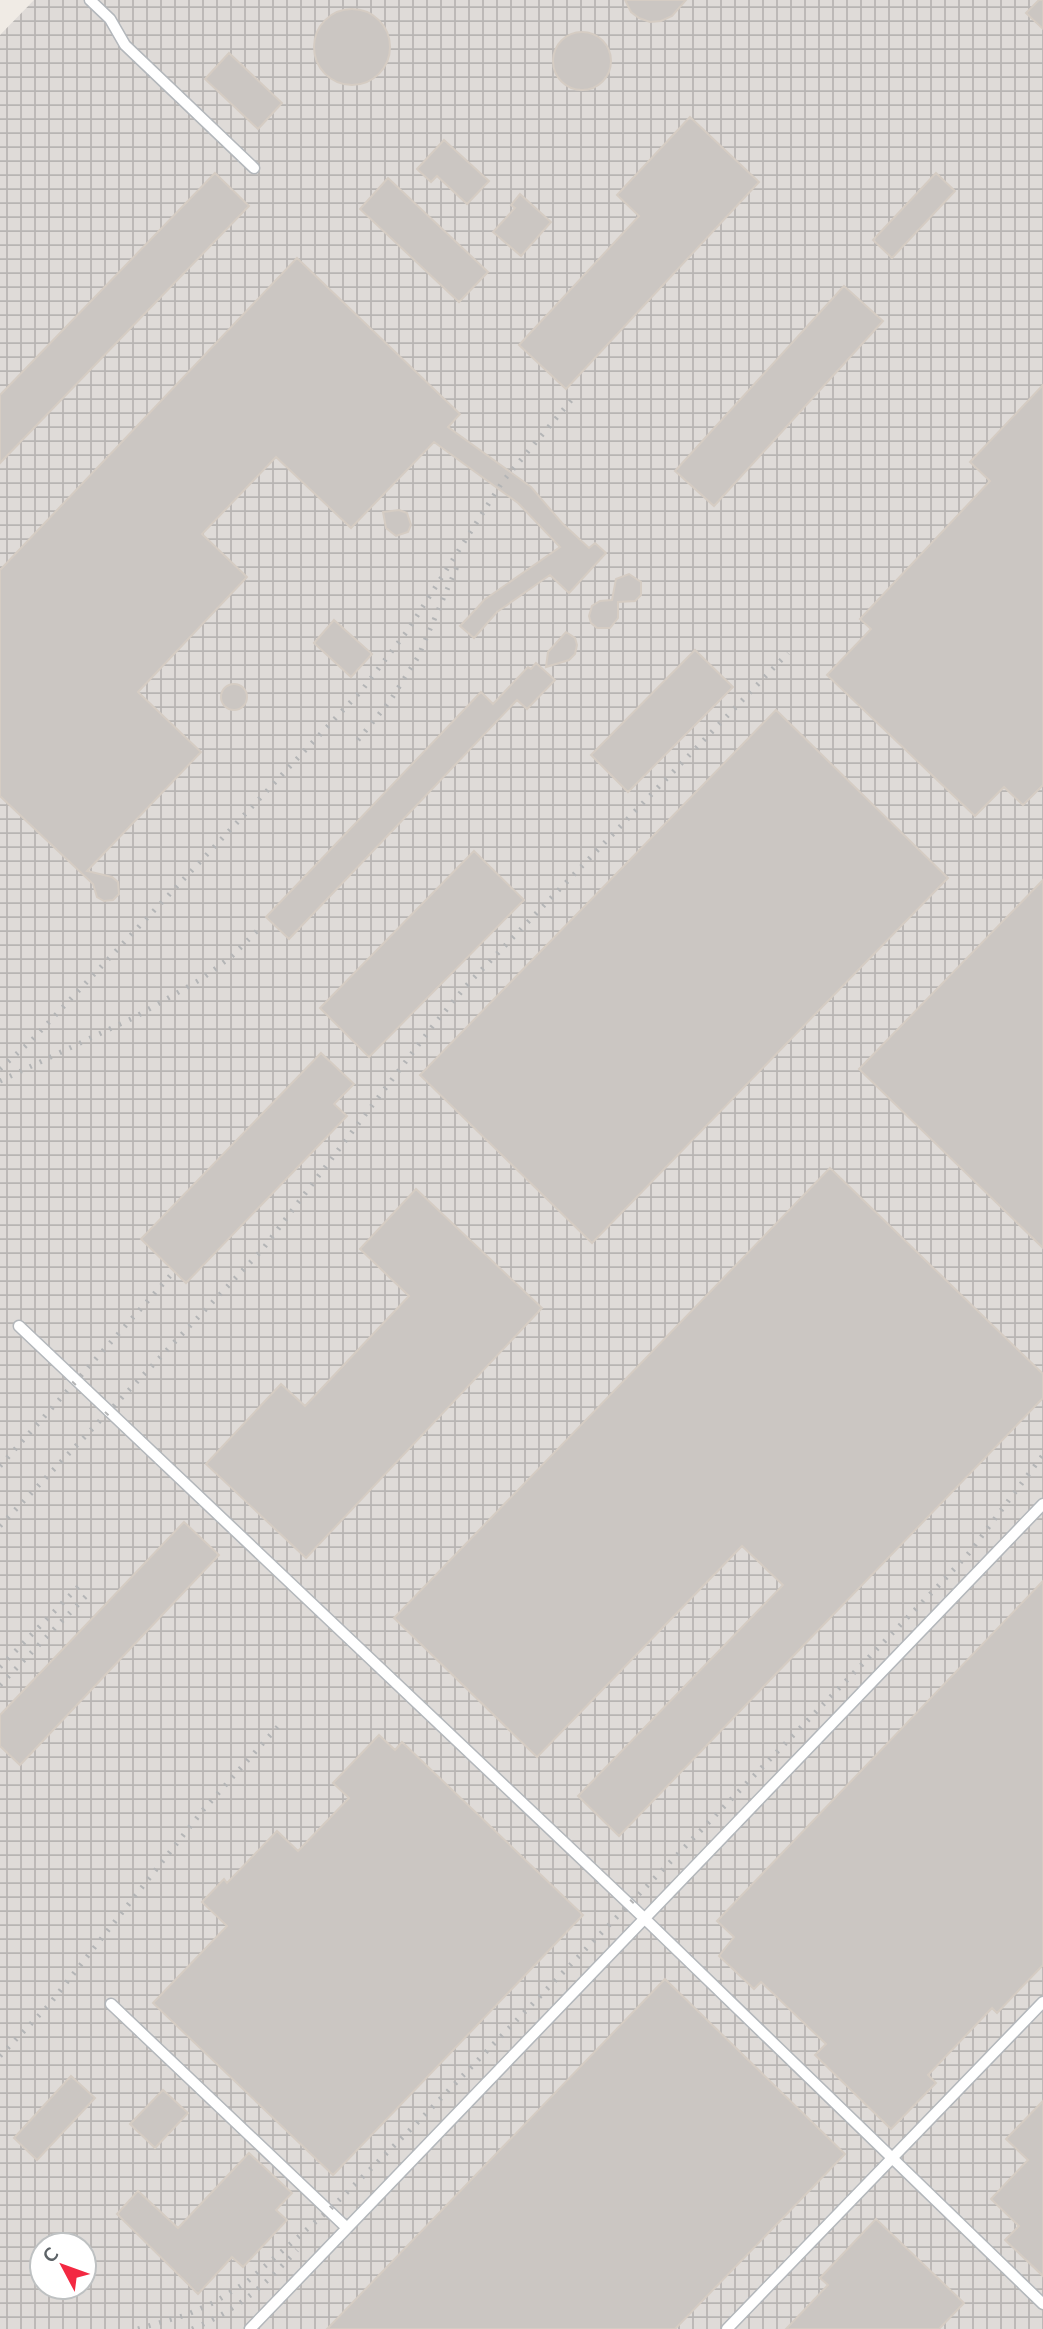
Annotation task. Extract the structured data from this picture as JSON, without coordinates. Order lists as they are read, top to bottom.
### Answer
{
  "north": "top left"
}
